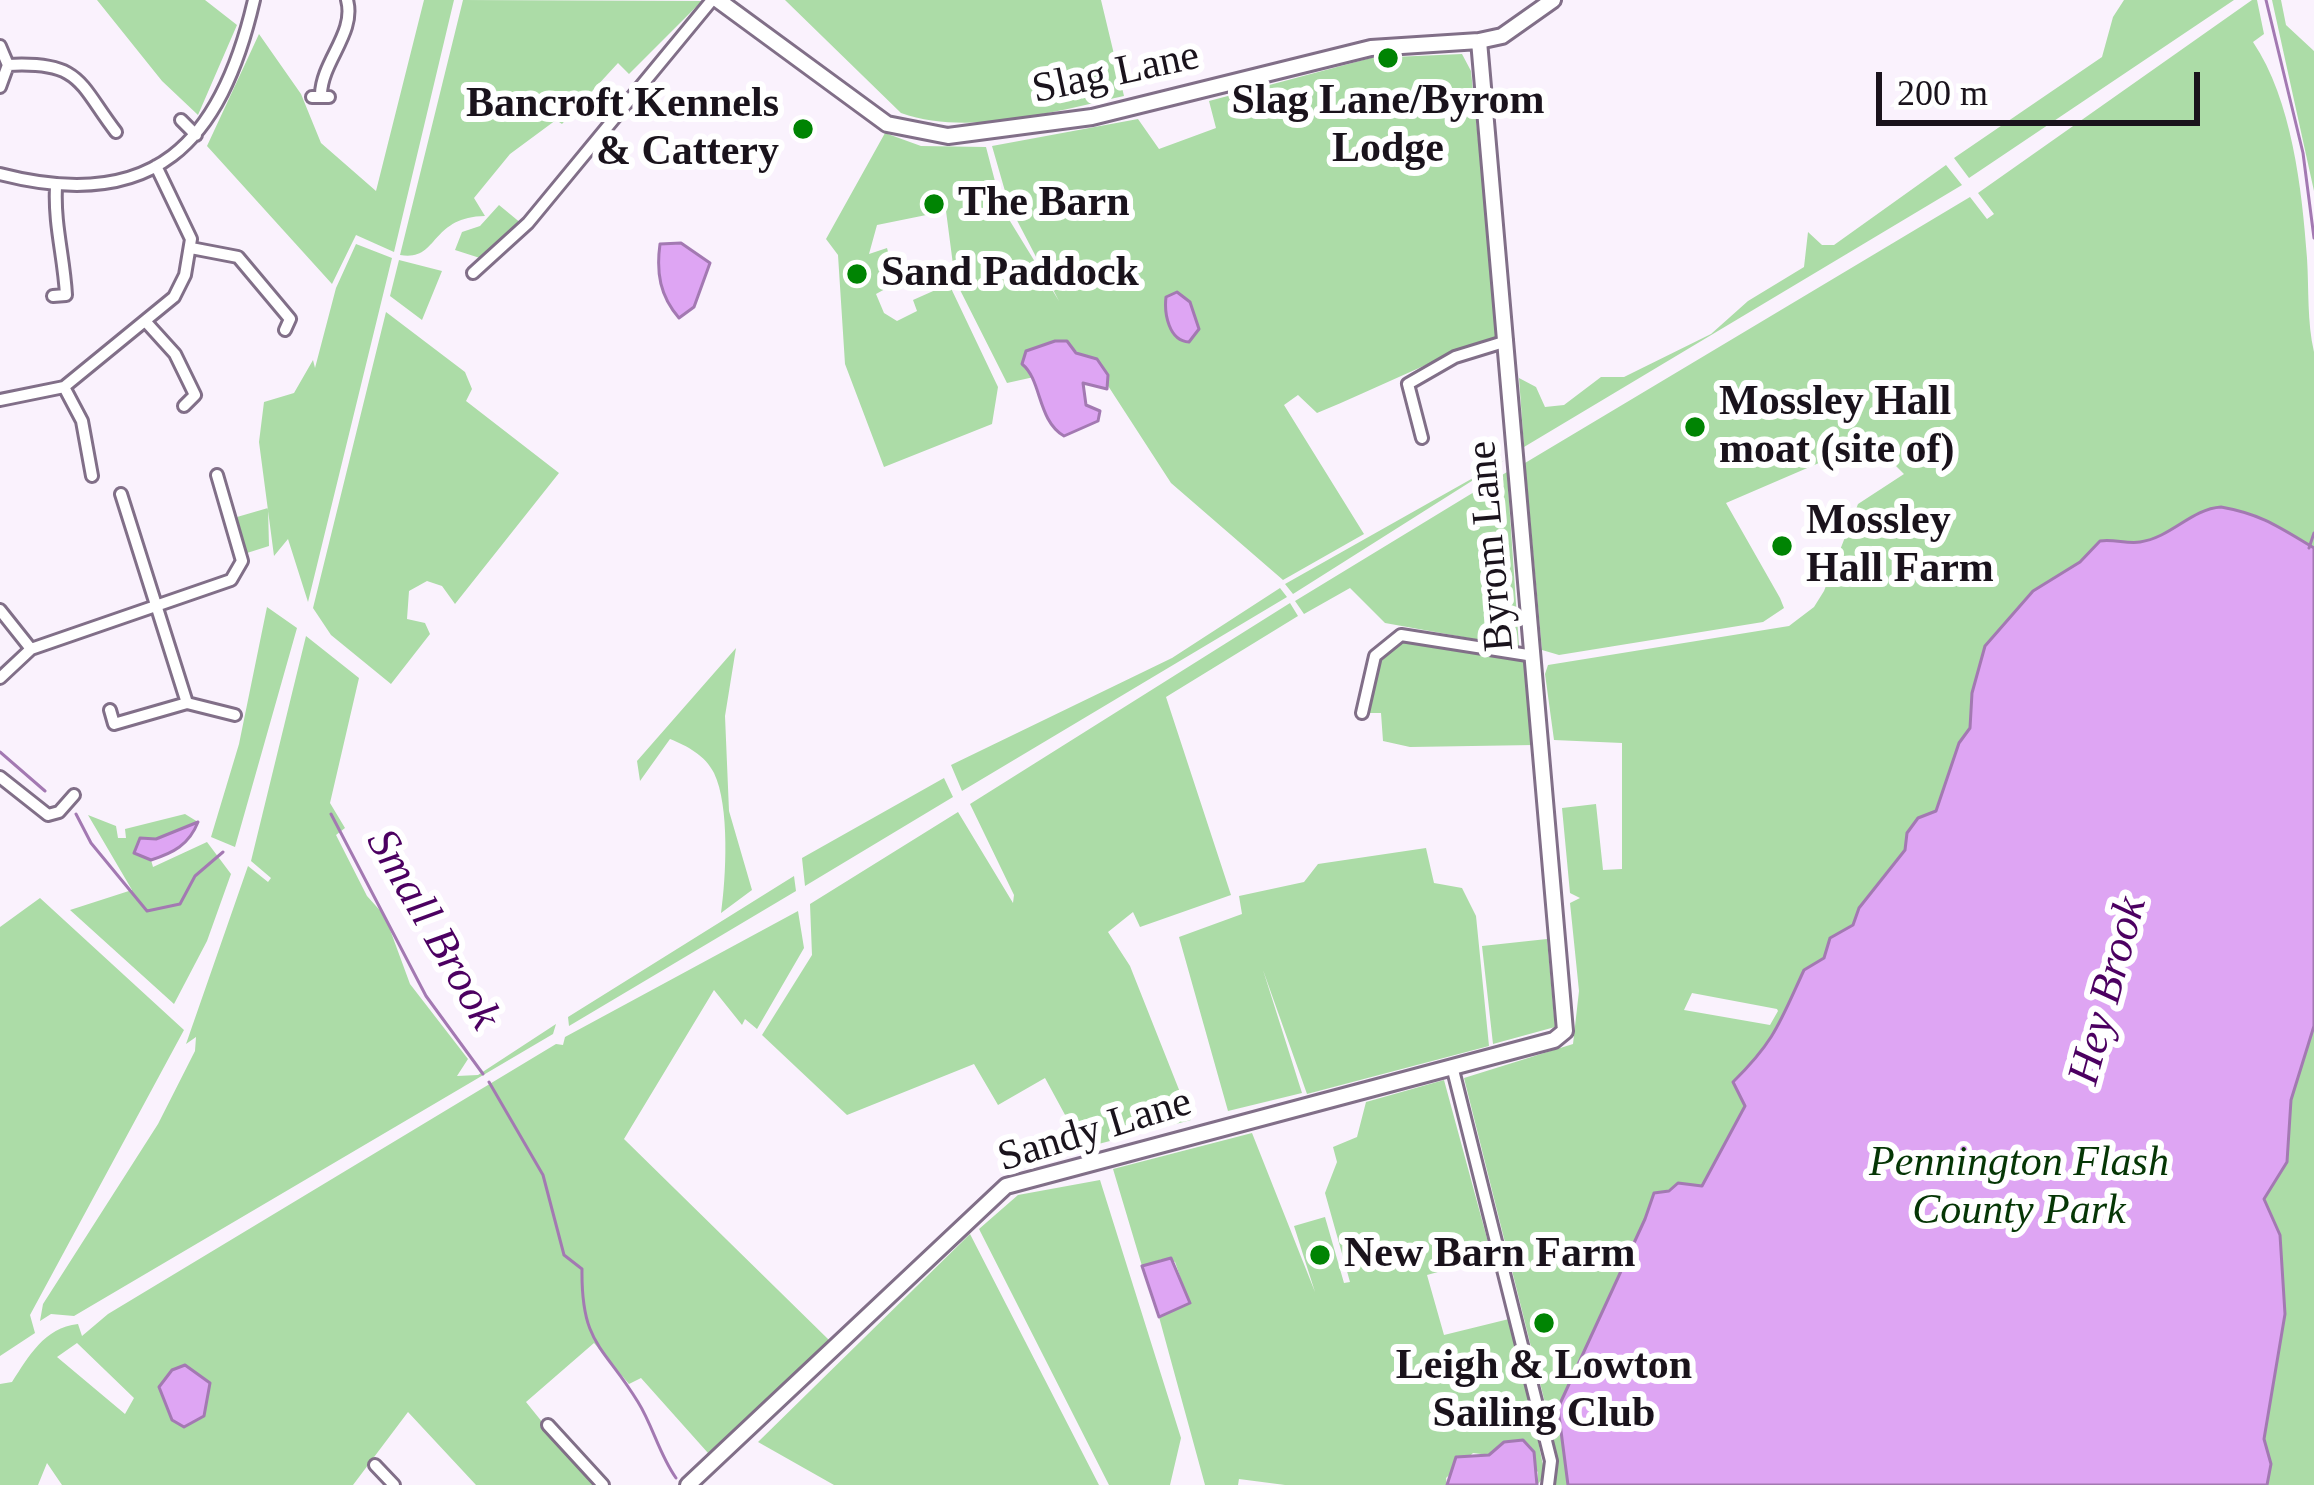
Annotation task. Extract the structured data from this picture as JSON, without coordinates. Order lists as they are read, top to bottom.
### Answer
{
  "streets": {
    "street": ["Slag Lane", "Byrom Lane", "Sandy Lane"]
  },
  "crossings": [
    ["Slag Lane", "Byrom Lane"],
    ["Byrom Lane", "Sandy Lane"]
  ],
  "water": ["Small Brook", "Hey Brook"],
  "parks": ["Pennington Flash County Park"],
  "places": [
    "Slag Lane/Byrom Lodge",
    "Bancroft Kennels & Cattery",
    "The Barn",
    "Sand Paddock",
    "Mossley Hall moat (site of)",
    "Mossley Hall Farm",
    "New Barn Farm",
    "Leigh & Lowton Sailing Club"
  ],
  "scale_bar": "200 m"
}
